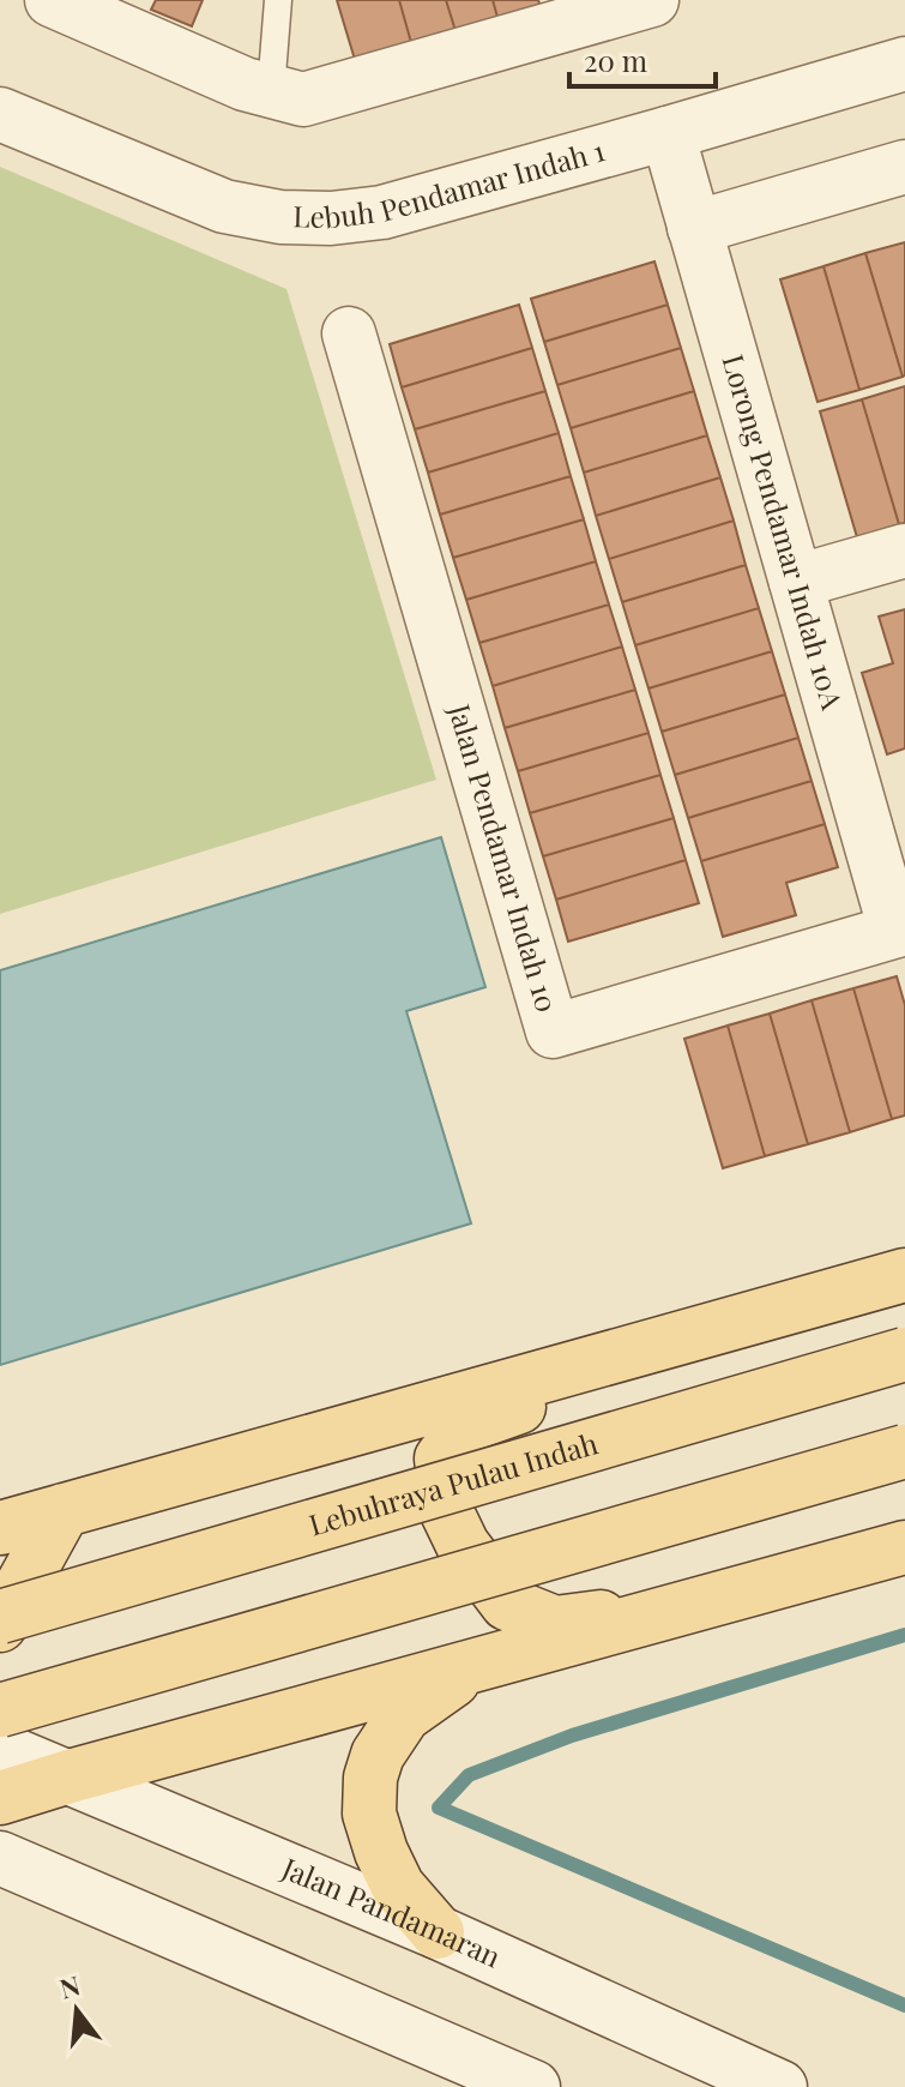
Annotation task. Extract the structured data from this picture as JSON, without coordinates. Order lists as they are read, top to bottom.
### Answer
{
  "streets": {
    "main road": ["Lebuhraya Pulau Indah"],
    "street": [
      "Lebuh Pendamar Indah 1",
      "Lorong Pendamar Indah 10A",
      "Jalan Pendamar Indah 10",
      "Jalan Pandamaran"
    ]
  },
  "crossings": [
    ["Lebuh Pendamar Indah 1", "Lorong Pendamar Indah 10A"],
    ["Lorong Pendamar Indah 10A", "Jalan Pendamar Indah 10"]
  ],
  "scale_bar": "20 m",
  "north": "top"
}
